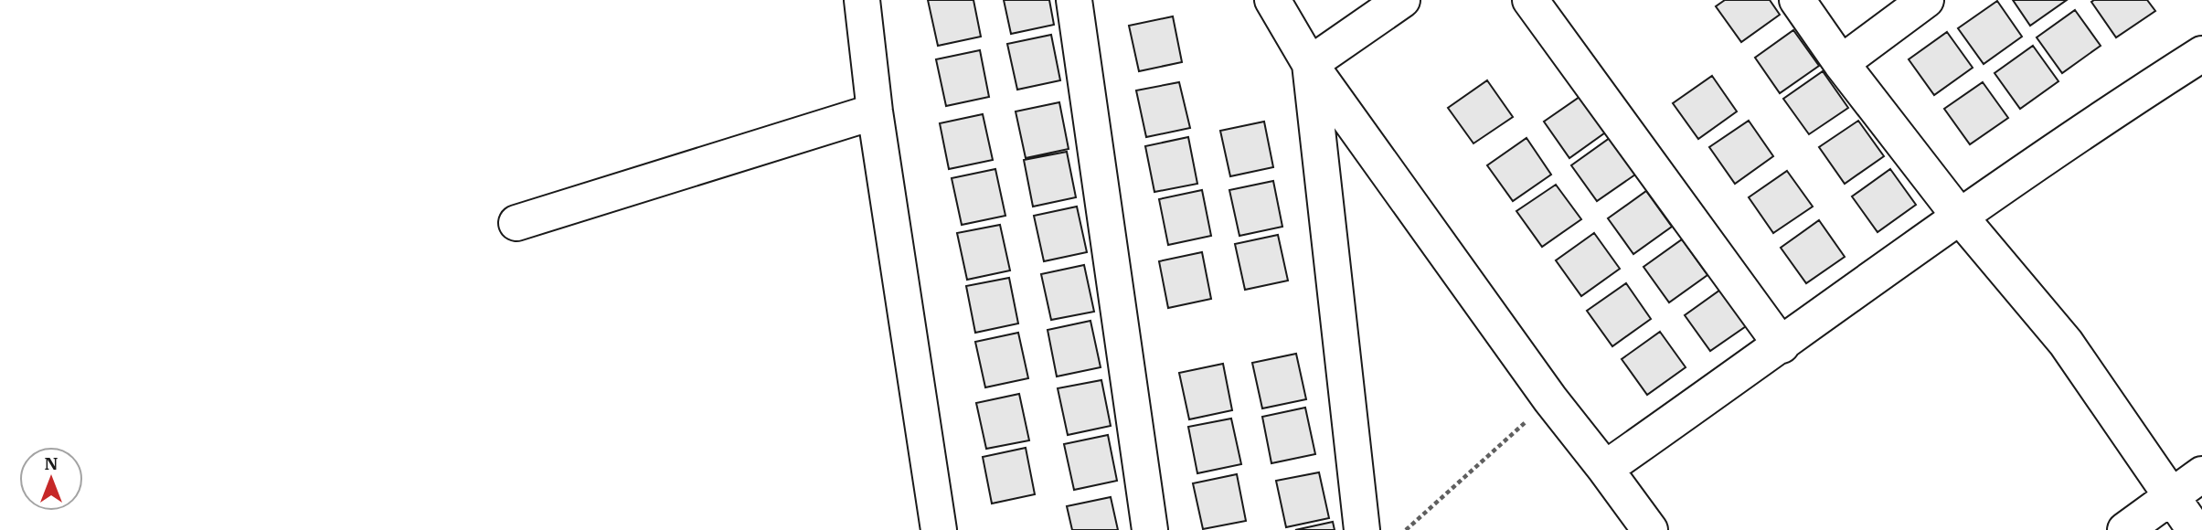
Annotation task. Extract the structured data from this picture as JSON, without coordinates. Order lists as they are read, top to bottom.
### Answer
{
  "north": "top"
}
